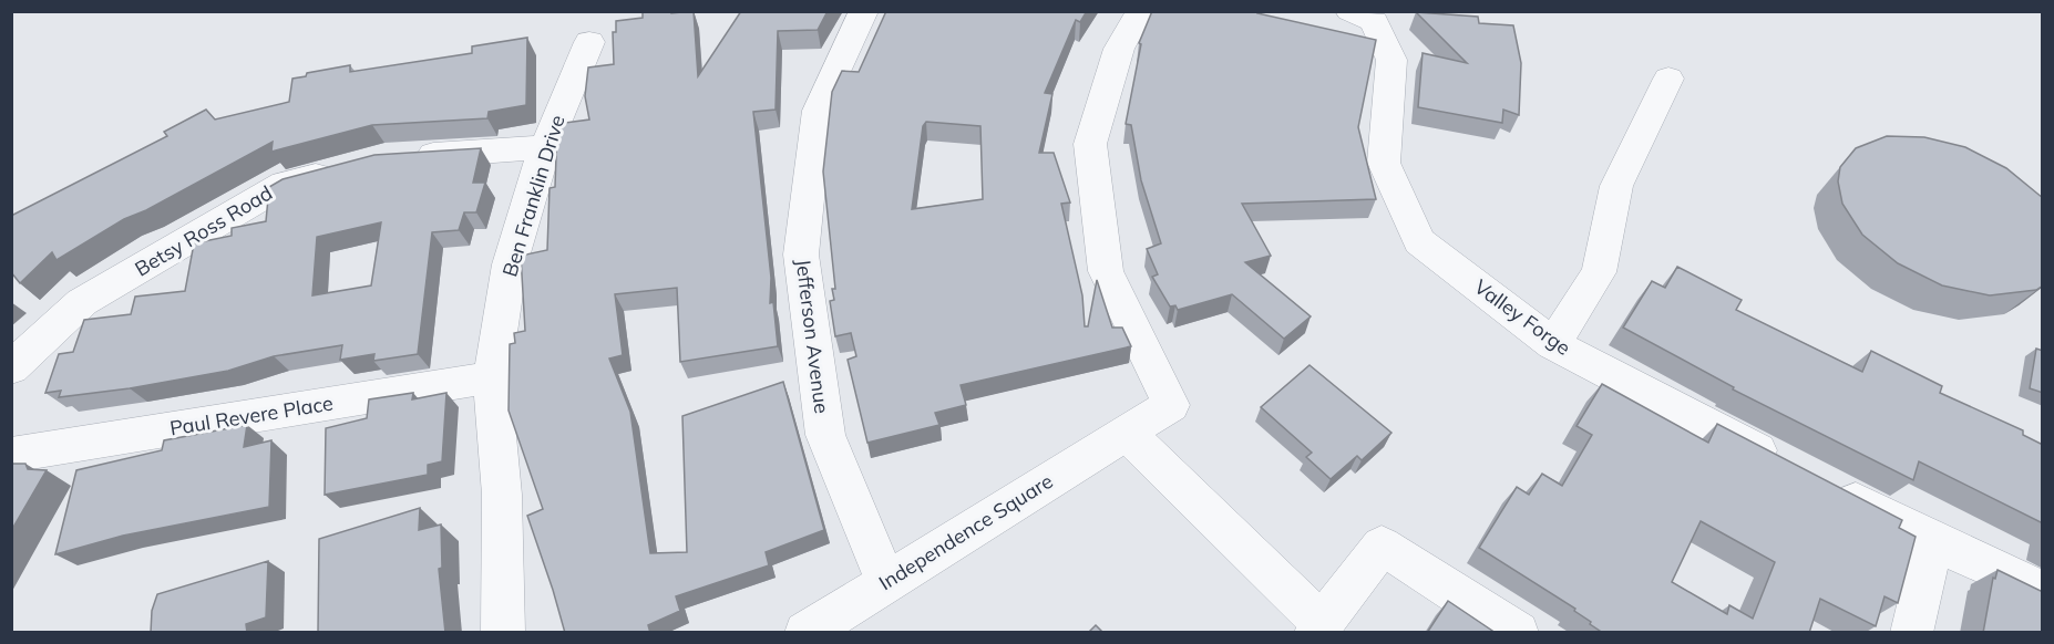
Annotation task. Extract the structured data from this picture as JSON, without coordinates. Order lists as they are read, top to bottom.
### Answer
{
  "streets": {
    "street": [
      "Ben Franklin Drive",
      "Betsy Ross Road",
      "Valley Forge",
      "Jefferson Avenue",
      "Paul Revere Place",
      "Independence Square"
    ]
  },
  "crossings": [
    ["Ben Franklin Drive", "Paul Revere Place"],
    ["Jefferson Avenue", "Independence Square"]
  ]
}
